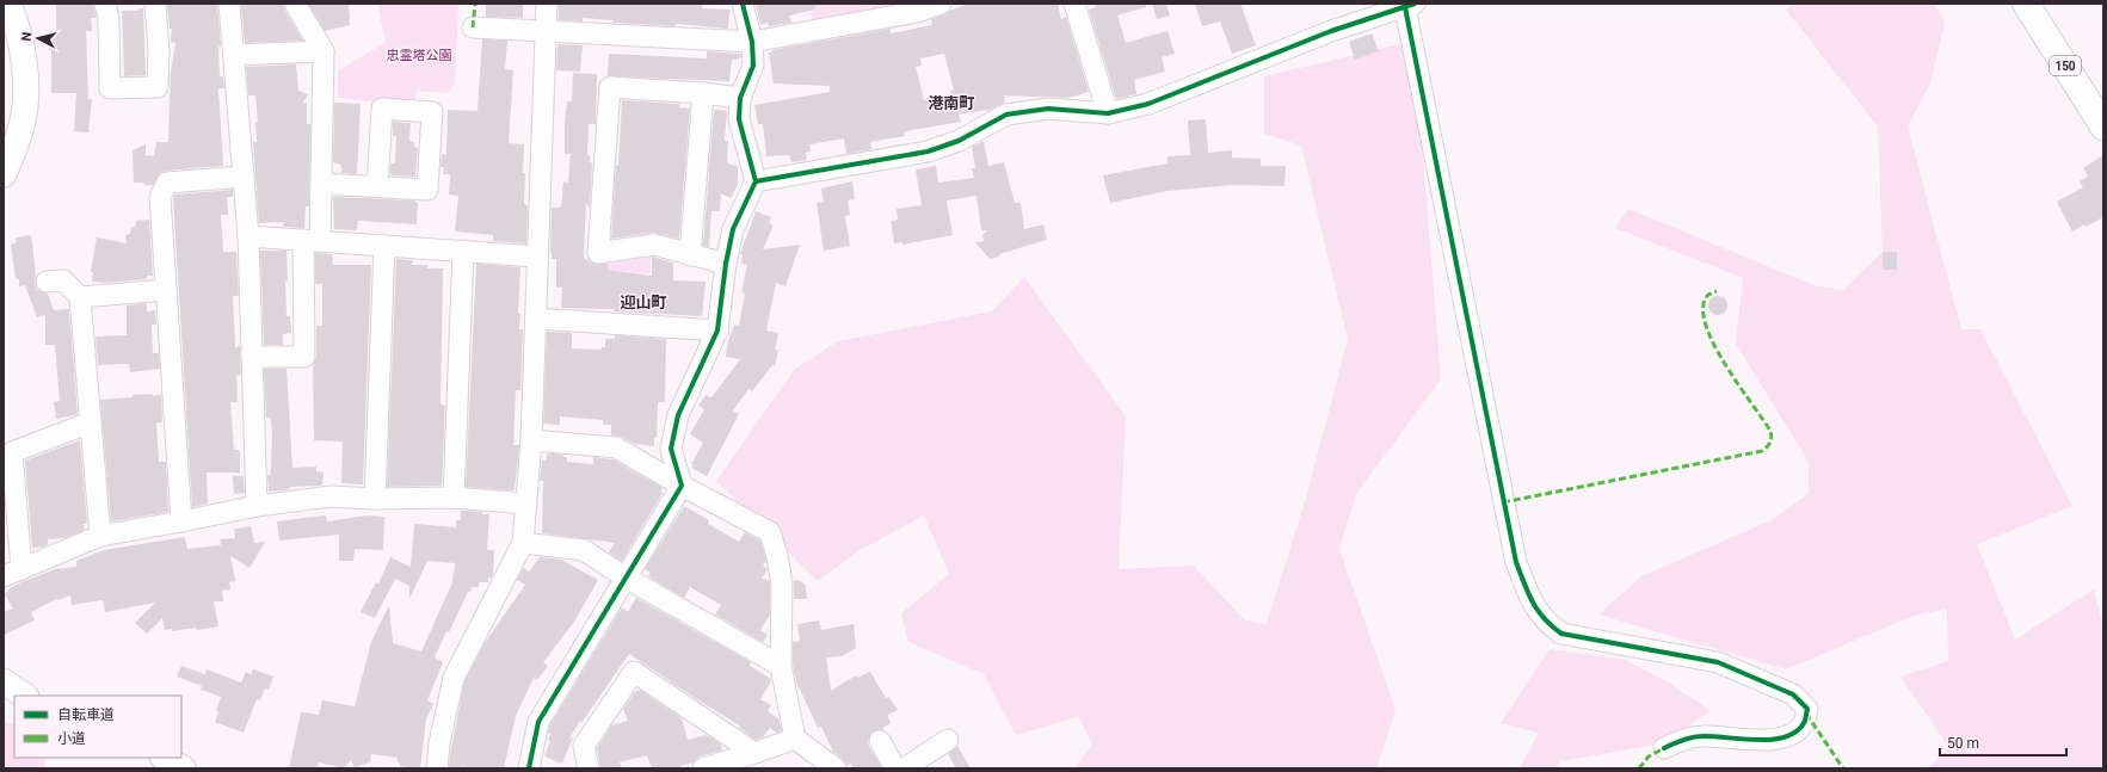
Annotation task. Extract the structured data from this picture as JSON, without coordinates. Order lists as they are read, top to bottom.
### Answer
{
  "streets": {
    "highway": ["150"]
  },
  "districts": ["港南町", "迎山町"],
  "parks": ["忠霊塔公園"],
  "legend": ["自転車道", "小道"],
  "scale_bar": "50 m",
  "north": "left"
}
